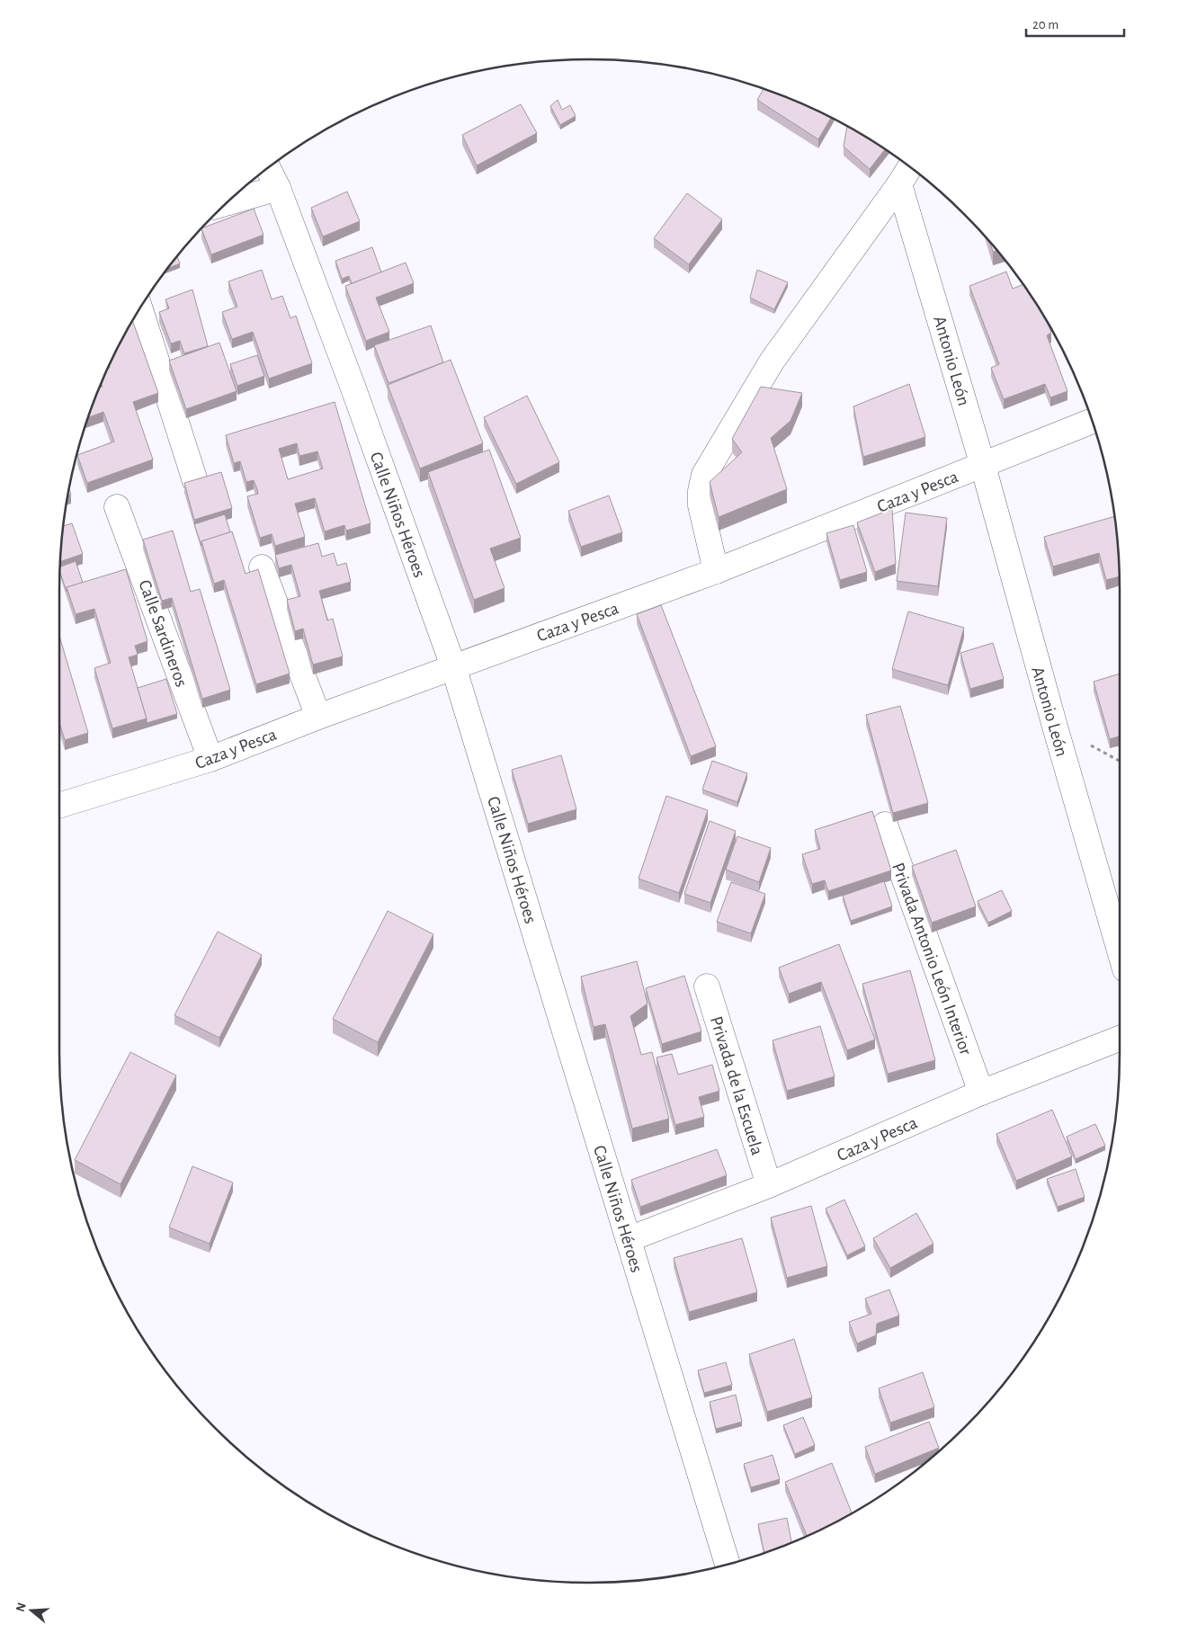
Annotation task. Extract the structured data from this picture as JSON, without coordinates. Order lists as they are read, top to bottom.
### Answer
{
  "streets": {
    "street": [
      "Antonio León",
      "Caza y Pesca",
      "Calle Niños Héroes",
      "Calle Sardineros",
      "Privada Antonio León Interior",
      "Privada de la Escuela"
    ]
  },
  "crossings": [
    ["Antonio León", "Caza y Pesca"],
    ["Caza y Pesca", "Calle Niños Héroes"],
    ["Caza y Pesca", "Calle Sardineros"],
    ["Caza y Pesca", "Privada Antonio León Interior"],
    ["Caza y Pesca", "Privada de la Escuela"]
  ],
  "scale_bar": "20 m",
  "north": "left"
}
